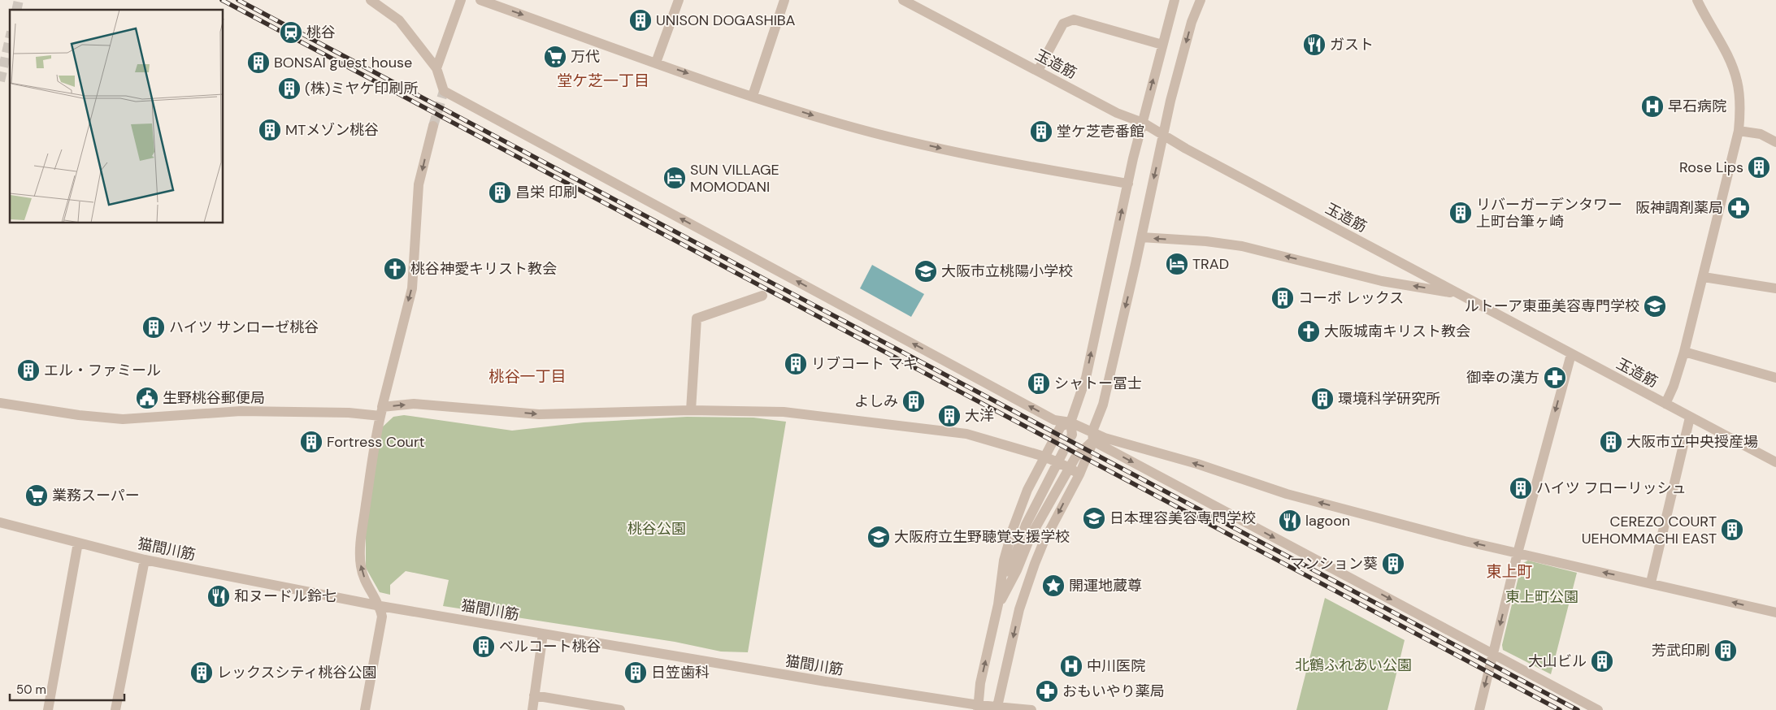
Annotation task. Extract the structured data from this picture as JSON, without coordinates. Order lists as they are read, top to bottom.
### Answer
{
  "streets": {
    "street": ["玉造筋", "猫間川筋"]
  },
  "districts": ["堂ケ芝一丁目", "桃谷一丁目", "東上町"],
  "parks": ["桃谷公園", "東上町公園", "北鶴ふれあい公園"],
  "places": {
    "building": [
      "UNISON DOGASHIBA",
      "BONSAI guest house",
      "(株)ミヤケ印刷所",
      "MTメゾン桃谷",
      "堂ケ芝壱番館",
      "Rose Lips",
      "昌栄 印刷",
      "リバーガーデンタワー 上町台筆ヶ崎",
      "コーポ レックス",
      "ハイツ サンローゼ桃谷",
      "リブコート マキ",
      "エル・ファミール",
      "シャトー冨士",
      "環境科学研究所",
      "よしみ",
      "大洋",
      "Fortress Court",
      "大阪市立中央授産場",
      "ハイツ フローリッシュ",
      "CEREZO COURT UEHOMMACHI EAST",
      "マンション葵",
      "ベルコート桃谷",
      "芳武印刷",
      "大山ビル",
      "レックスシティ桃谷公園",
      "日笠歯科"
    ],
    "station": ["桃谷"],
    "restaurant": ["ガスト", "lagoon", "和ヌードル鈴七"],
    "supermarket": ["万代", "業務スーパー"],
    "hospital": ["早石病院", "中川医院"],
    "hotel": ["SUN VILLAGE MOMODANI", "TRAD"],
    "pharmacy": ["阪神調剤薬局", "御幸の漢方", "おもいやり薬局"],
    "church": ["桃谷神愛キリスト教会", "大阪城南キリスト教会"],
    "school or university": [
      "大阪市立桃陽小学校",
      "ルトーア東亜美容専門学校",
      "日本理容美容専門学校",
      "大阪府立生野聴覚支援学校"
    ],
    "public building": ["生野桃谷郵便局"],
    "place": ["開運地蔵尊"]
  },
  "scale_bar": "50 m"
}
